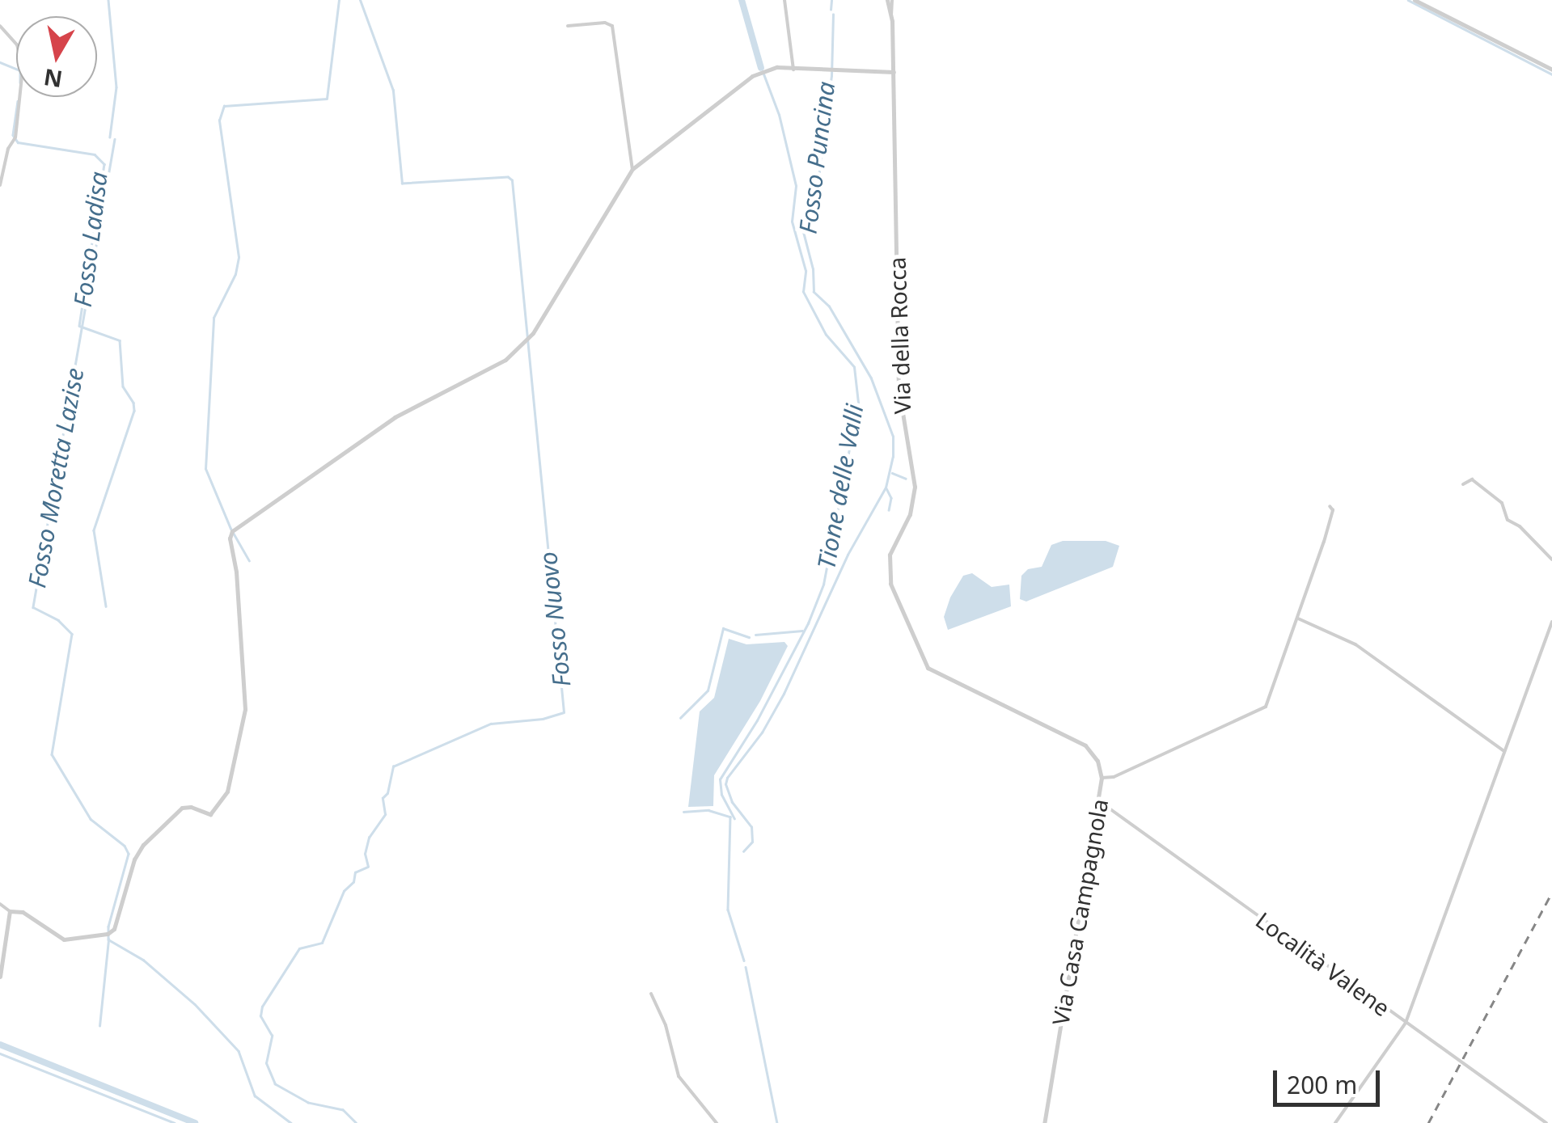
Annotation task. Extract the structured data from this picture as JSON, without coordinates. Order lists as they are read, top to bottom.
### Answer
{
  "streets": {
    "street": ["Via della Rocca", "Via Casa Campagnola", "Località Valene"]
  },
  "crossings": [
    ["Via della Rocca", "Via Casa Campagnola"],
    ["Via Casa Campagnola", "Località Valene"]
  ],
  "water": [
    "Fosso Puncina",
    "Fosso Ladisa",
    "Fosso Moretta Lazise",
    "Tione delle Valli",
    "Fosso Nuovo"
  ],
  "scale_bar": "200 m",
  "north": "bottom"
}
